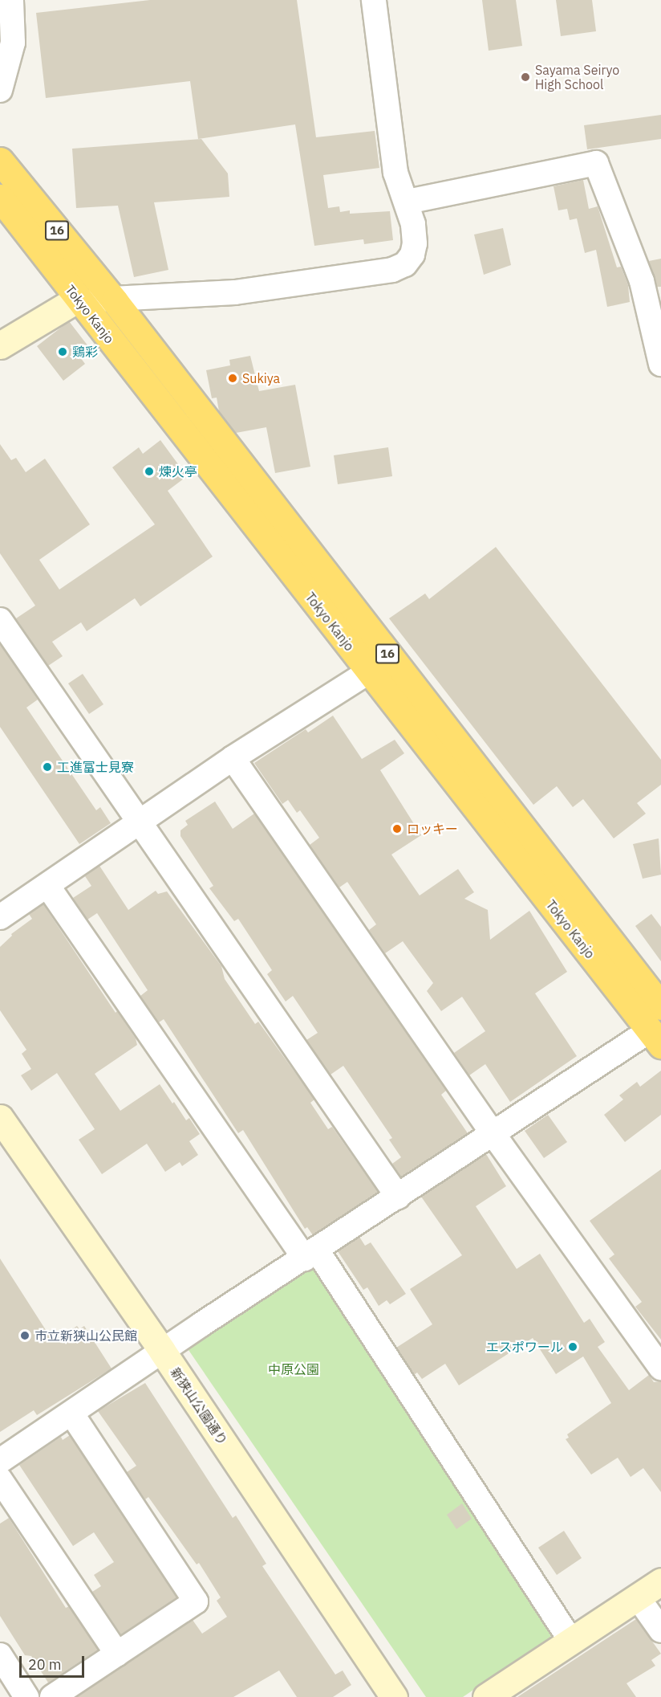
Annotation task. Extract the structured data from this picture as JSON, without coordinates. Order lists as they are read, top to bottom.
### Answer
{
  "streets": {
    "highway": ["16", "Tokyo Kanjo"],
    "street": ["新狭山公園通り"]
  },
  "parks": ["中原公園"],
  "places": [
    "Sayama Seiryo High School",
    "鶏彩",
    "Sukiya",
    "煉火亭",
    "工進富士見寮",
    "ロッキー",
    "市立新狭山公民館",
    "エスポワール"
  ],
  "scale_bar": "20 m"
}
